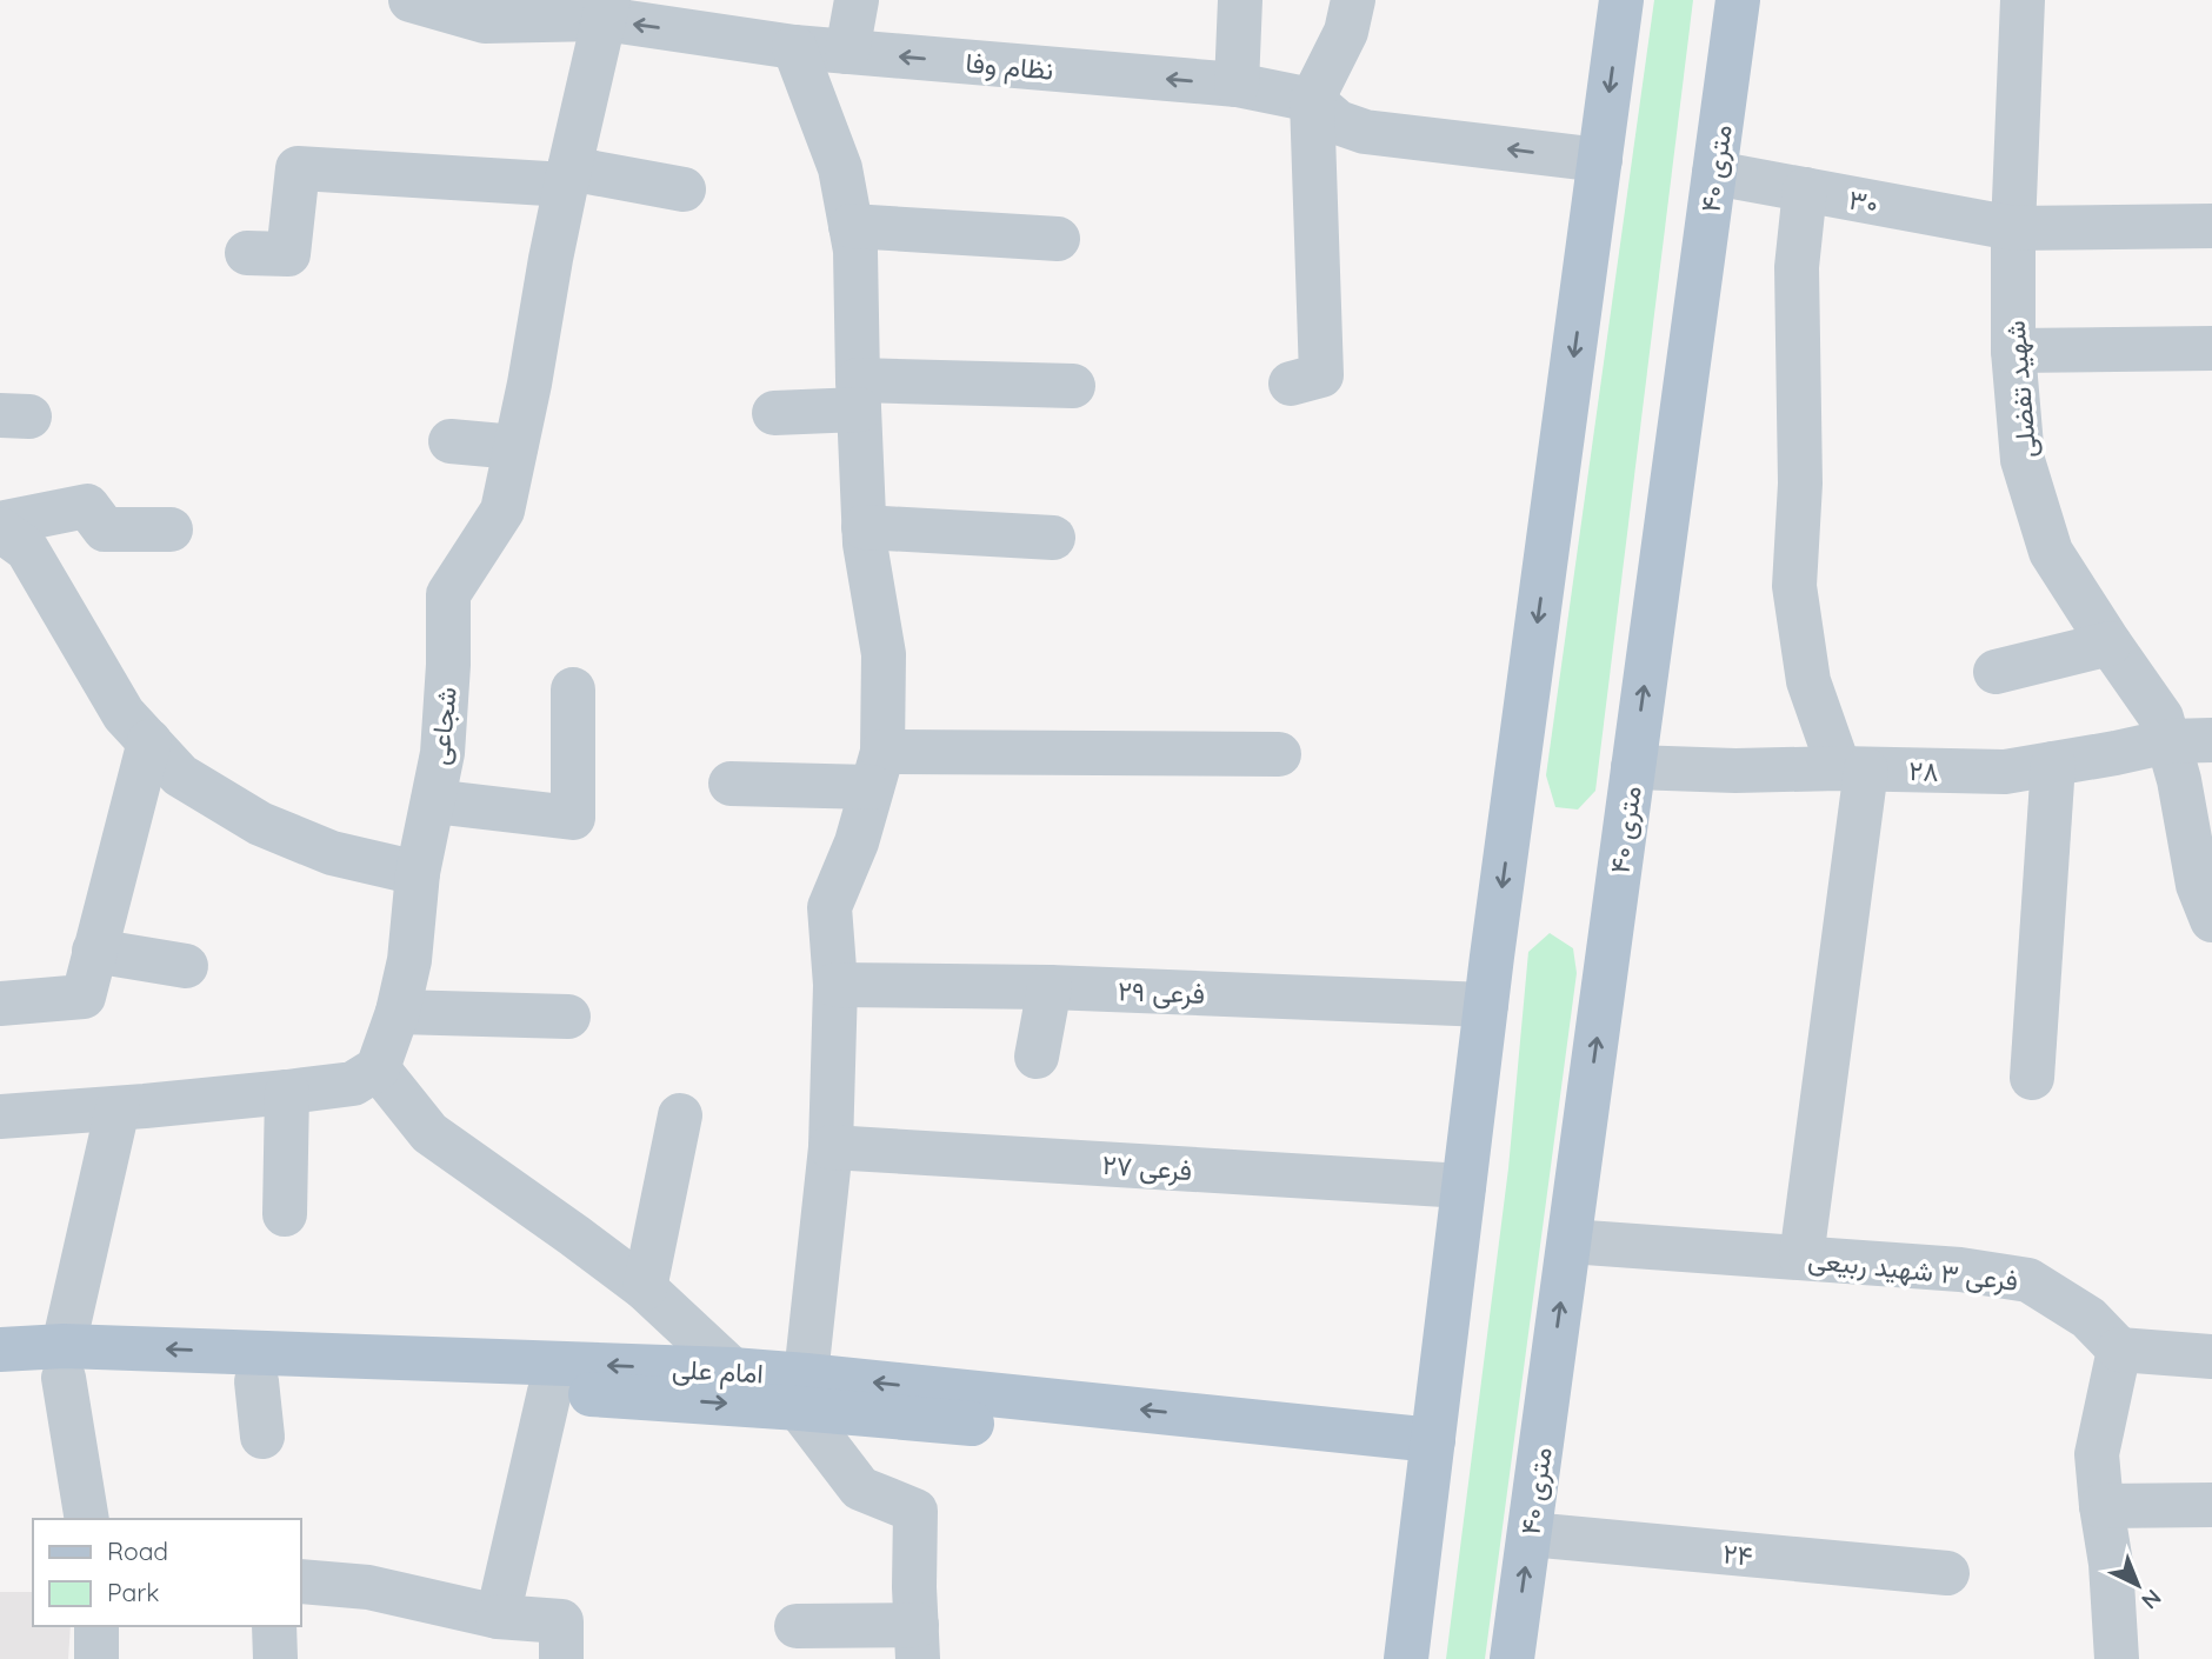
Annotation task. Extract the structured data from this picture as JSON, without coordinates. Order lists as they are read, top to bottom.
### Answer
{
  "streets": {
    "main road": ["۴۰ متری", "امام علی"],
    "street": [
      "نظام وفا",
      "۳۰",
      "شهید تفضلی",
      "شجاعی",
      "۲۸",
      "فرعی ۲۹",
      "فرعی ۲۷",
      "فرعی ۳ شهید ربیعی",
      "۲۴"
    ]
  },
  "crossings": [
    ["نظام وفا", "شجاعی"],
    ["۴۰ متری", "۳۰"],
    ["۴۰ متری", "۲۸"],
    ["۴۰ متری", "فرعی ۳ شهید ربیعی"],
    ["۴۰ متری", "۲۴"],
    ["۳۰", "شهید تفضلی"],
    ["شهید تفضلی", "۲۸"]
  ],
  "legend": ["Road", "Park"],
  "north": "bottom right"
}
